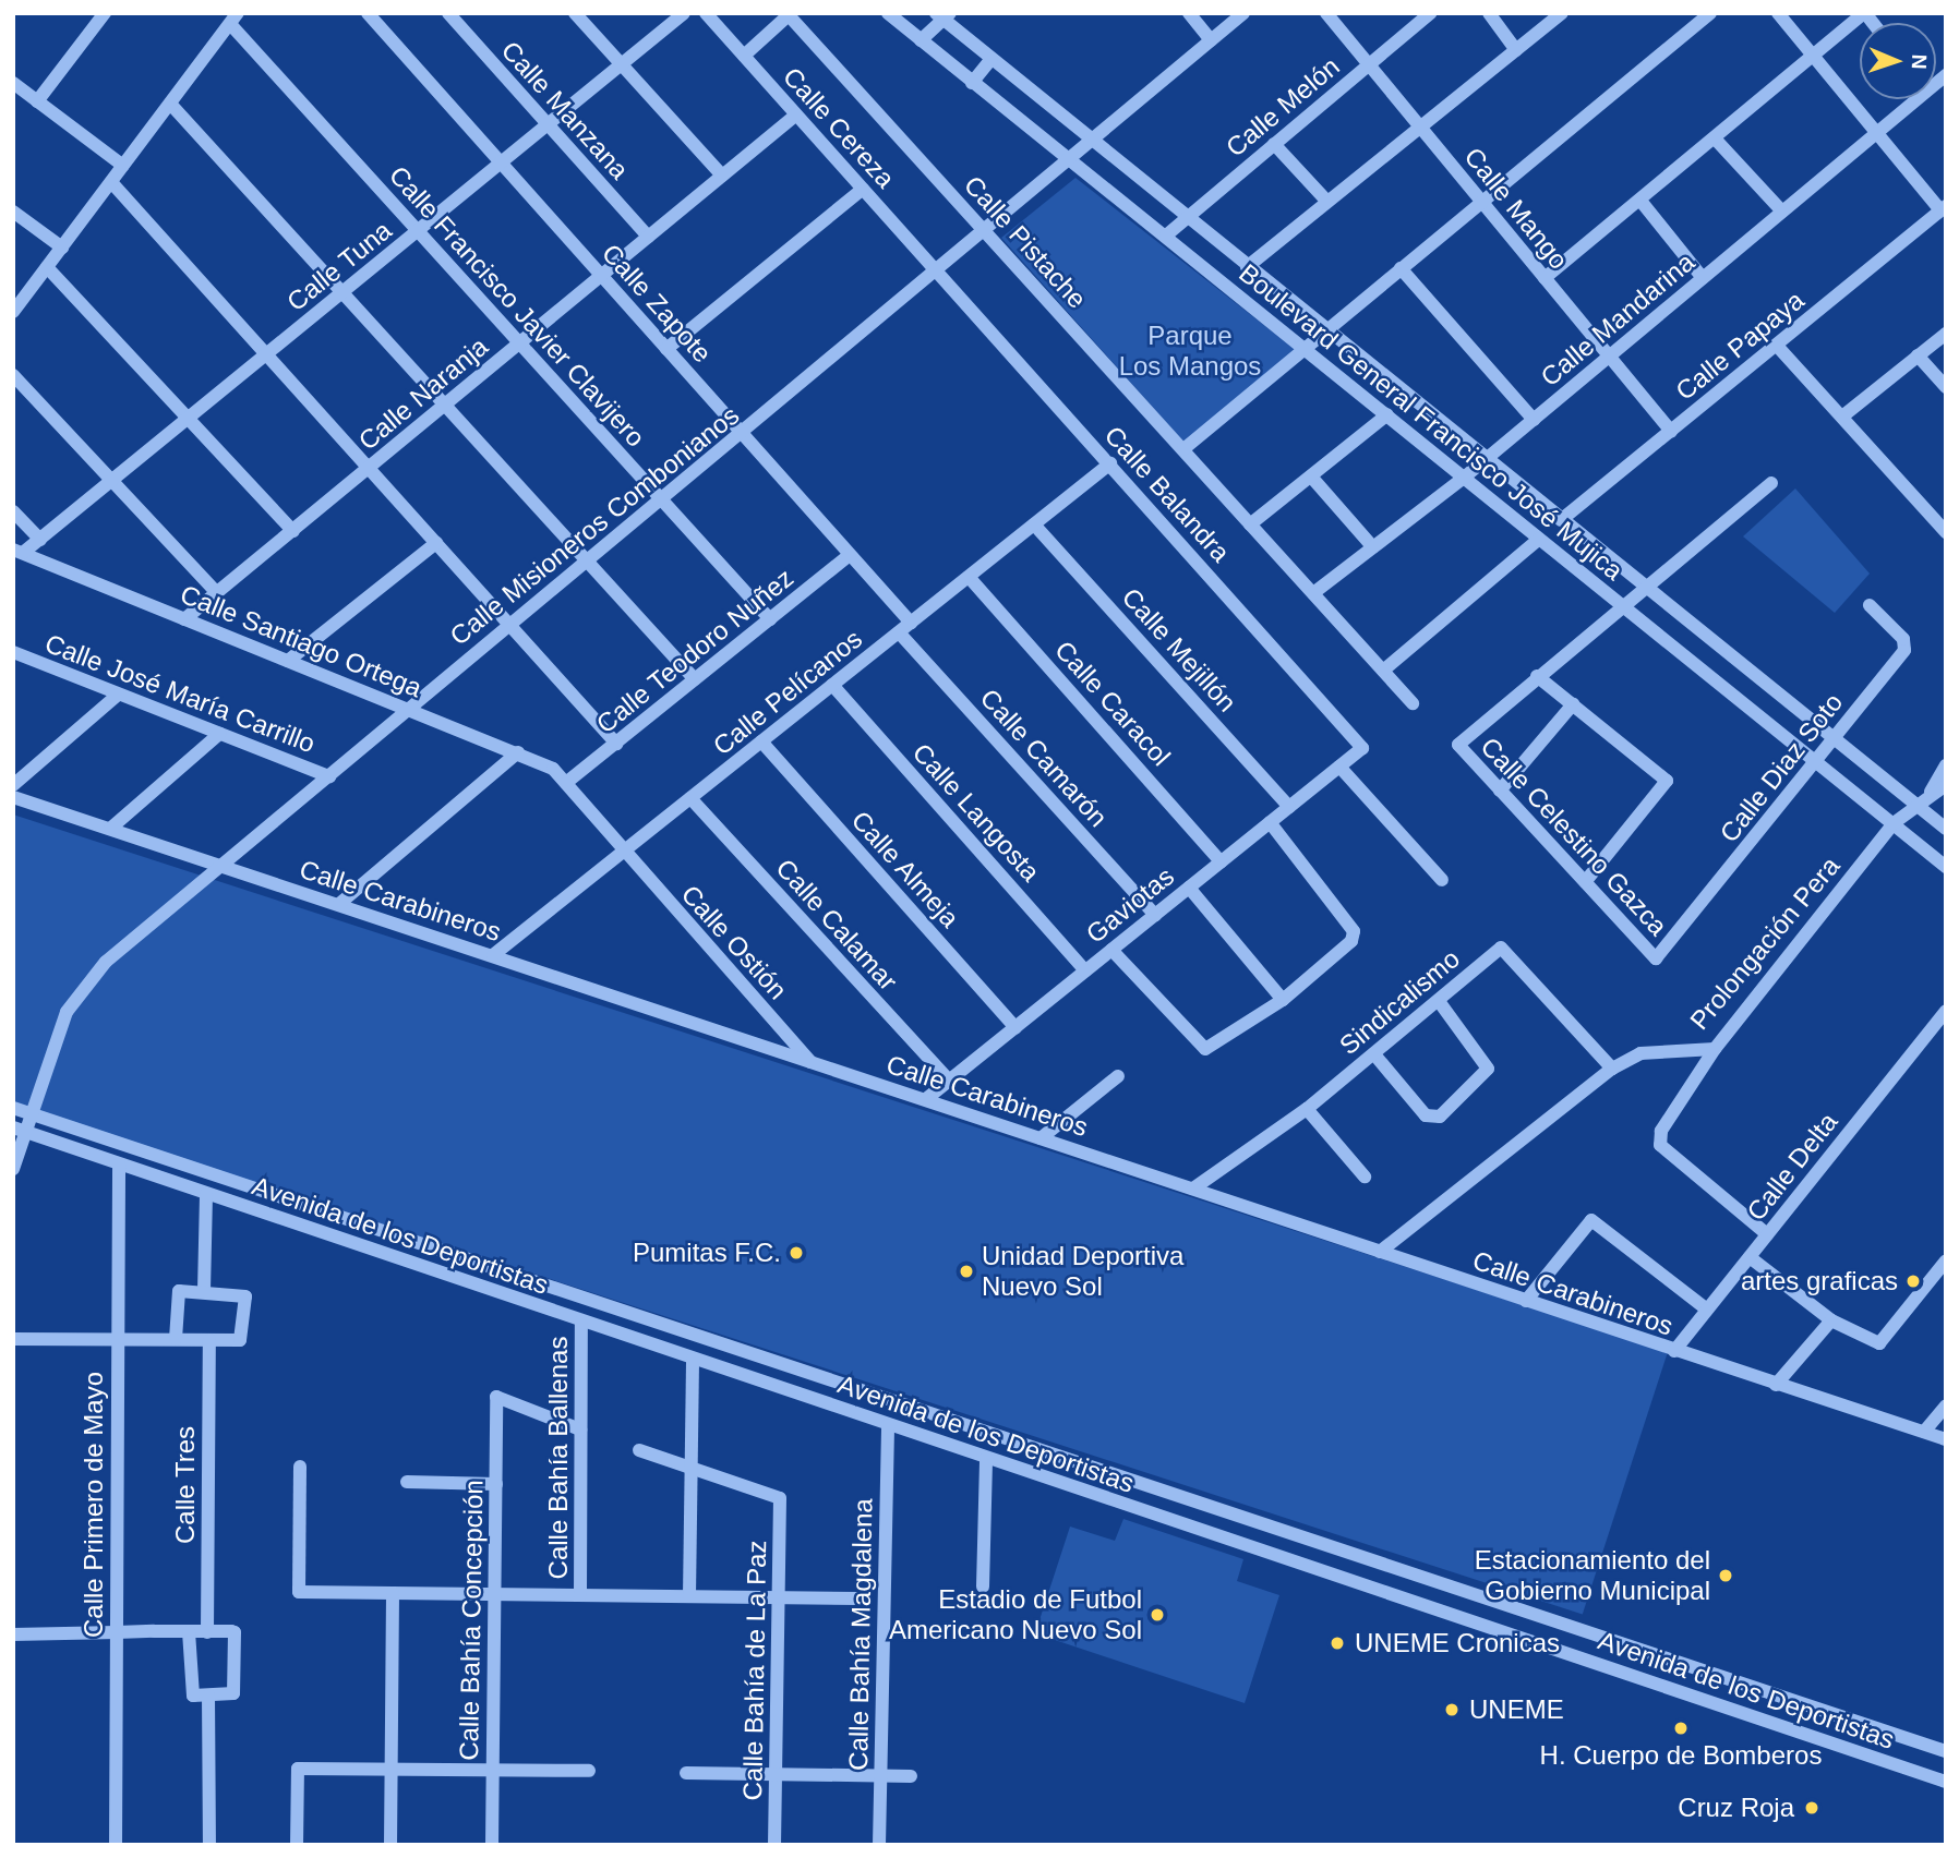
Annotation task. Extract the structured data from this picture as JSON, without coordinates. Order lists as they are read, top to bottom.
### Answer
{
  "streets": {
    "street": [
      "Calle Melón",
      "Calle Manzana",
      "Calle Cereza",
      "Calle Mango",
      "Calle Pistache",
      "Calle Tuna",
      "Calle Zapote",
      "Calle Francisco Javier Clavijero",
      "Calle Mandarina",
      "Calle Papaya",
      "Calle Naranja",
      "Boulevard General Francisco José Mujica",
      "Calle Balandra",
      "Calle Misioneros Combonianos",
      "Calle Santiago Ortega",
      "Calle Mejillón",
      "Calle Teodoro Nuñez",
      "Calle Pelícanos",
      "Calle José María Carrillo",
      "Calle Caracol",
      "Calle Camarón",
      "Calle Diaz Soto",
      "Calle Langosta",
      "Calle Celestino Gazca",
      "Calle Almeja",
      "Calle Carabineros",
      "Gaviotas",
      "Calle Calamar",
      "Calle Ostión",
      "Prolongación Pera",
      "Sindicalismo",
      "Calle Delta",
      "Avenida de los Deportistas",
      "Calle Bahía Ballenas",
      "Calle Tres",
      "Calle Primero de Mayo",
      "Calle Bahía Concepción",
      "Calle Bahía Magdalena",
      "Calle Bahía de La Paz"
    ]
  },
  "crossings": [
    ["Calle Melón", "Calle Mango"],
    ["Calle Melón", "Boulevard General Francisco José Mujica"],
    ["Calle Manzana", "Calle Tuna"],
    ["Calle Manzana", "Calle Naranja"],
    ["Calle Cereza", "Calle Naranja"],
    ["Calle Cereza", "Calle Balandra"],
    ["Calle Cereza", "Calle Misioneros Combonianos"],
    ["Calle Mango", "Calle Mandarina"],
    ["Calle Mango", "Calle Papaya"],
    ["Calle Pistache", "Calle Mandarina"],
    ["Calle Pistache", "Calle Misioneros Combonianos"],
    ["Calle Tuna", "Calle Zapote"],
    ["Calle Tuna", "Calle Francisco Javier Clavijero"],
    ["Calle Tuna", "Calle Santiago Ortega"],
    ["Calle Zapote", "Calle Naranja"],
    ["Calle Zapote", "Calle Misioneros Combonianos"],
    ["Calle Zapote", "Calle Teodoro Nuñez"],
    ["Calle Zapote", "Calle Pelícanos"],
    ["Calle Francisco Javier Clavijero", "Calle Naranja"],
    ["Calle Francisco Javier Clavijero", "Calle Misioneros Combonianos"],
    ["Calle Francisco Javier Clavijero", "Calle Teodoro Nuñez"],
    ["Calle Mandarina", "Boulevard General Francisco José Mujica"],
    ["Calle Papaya", "Boulevard General Francisco José Mujica"],
    ["Calle Naranja", "Calle Santiago Ortega"],
    ["Boulevard General Francisco José Mujica", "Calle Misioneros Combonianos"],
    ["Boulevard General Francisco José Mujica", "Calle Diaz Soto"],
    ["Boulevard General Francisco José Mujica", "Prolongación Pera"],
    ["Calle Balandra", "Calle Misioneros Combonianos"],
    ["Calle Balandra", "Calle Pelícanos"],
    ["Calle Balandra", "Gaviotas"],
    ["Calle Misioneros Combonianos", "Calle Santiago Ortega"],
    ["Calle Misioneros Combonianos", "Calle José María Carrillo"],
    ["Calle Misioneros Combonianos", "Calle Carabineros"],
    ["Calle Misioneros Combonianos", "Avenida de los Deportistas"],
    ["Calle Santiago Ortega", "Calle Teodoro Nuñez"],
    ["Calle Santiago Ortega", "Calle Ostión"],
    ["Calle Mejillón", "Calle Pelícanos"],
    ["Calle Mejillón", "Gaviotas"],
    ["Calle Teodoro Nuñez", "Calle Ostión"],
    ["Calle Pelícanos", "Calle Caracol"],
    ["Calle Pelícanos", "Calle Camarón"],
    ["Calle Pelícanos", "Calle Langosta"],
    ["Calle Pelícanos", "Calle Almeja"],
    ["Calle Pelícanos", "Calle Carabineros"],
    ["Calle Pelícanos", "Calle Calamar"],
    ["Calle Pelícanos", "Calle Ostión"],
    ["Calle Caracol", "Gaviotas"],
    ["Calle Camarón", "Gaviotas"],
    ["Calle Diaz Soto", "Calle Celestino Gazca"],
    ["Calle Langosta", "Gaviotas"],
    ["Calle Almeja", "Gaviotas"],
    ["Calle Carabineros", "Gaviotas"],
    ["Calle Carabineros", "Calle Ostión"],
    ["Calle Carabineros", "Prolongación Pera"],
    ["Calle Carabineros", "Sindicalismo"],
    ["Calle Carabineros", "Calle Delta"],
    ["Gaviotas", "Calle Calamar"],
    ["Prolongación Pera", "Sindicalismo"],
    ["Avenida de los Deportistas", "Calle Bahía Ballenas"],
    ["Avenida de los Deportistas", "Calle Primero de Mayo"],
    ["Avenida de los Deportistas", "Calle Bahía Magdalena"],
    ["Calle Bahía Ballenas", "Calle Bahía Concepción"]
  ],
  "parks": ["Parque Los Mangos"],
  "places": [
    "Pumitas F.C.",
    "Unidad Deportiva Nuevo Sol",
    "artes graficas",
    "Estacionamiento del Gobierno Municipal",
    "Estadio de Futbol Americano Nuevo Sol",
    "UNEME Cronicas",
    "UNEME",
    "H. Cuerpo de Bomberos",
    "Cruz Roja"
  ],
  "north": "right"
}
